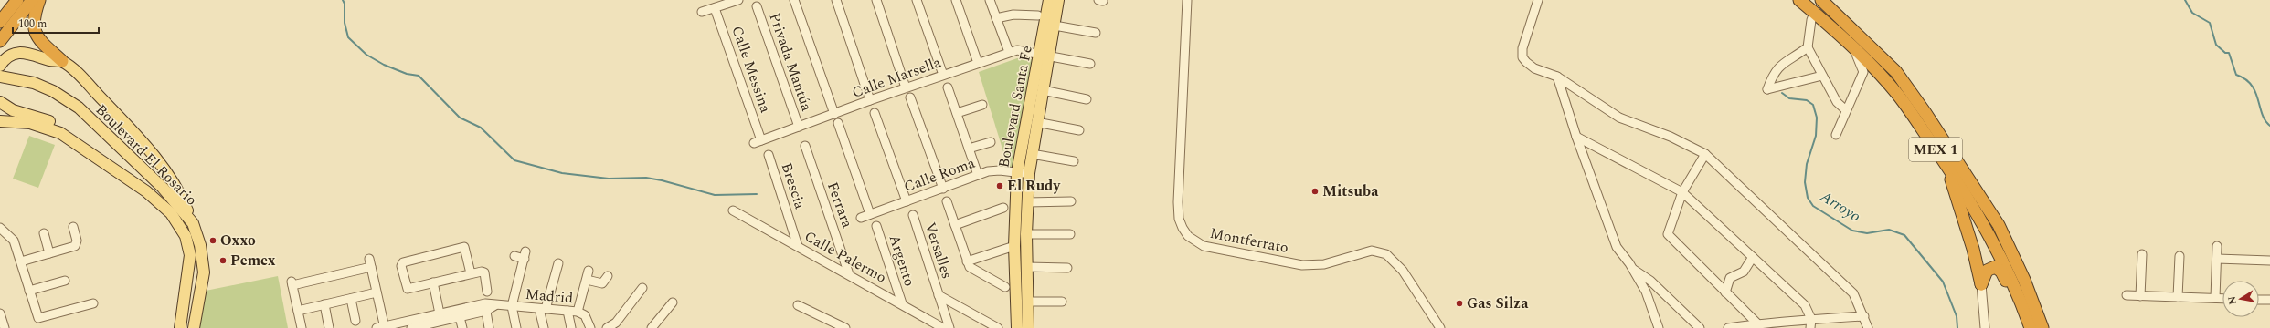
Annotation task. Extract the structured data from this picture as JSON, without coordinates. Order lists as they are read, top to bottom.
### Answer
{
  "streets": {
    "highway": ["MEX 1"],
    "main road": ["Boulevard Santa Fe", "Boulevard El Rosario"],
    "street": [
      "Privada Mantúa",
      "Calle Messina",
      "Calle Marsella",
      "Calle Roma",
      "Brescia",
      "Ferrara",
      "Montferrato",
      "Versalles",
      "Calle Palermo",
      "Argento",
      "Madrid"
    ]
  },
  "crossings": [
    ["Privada Mantúa", "Calle Marsella"],
    ["Calle Messina", "Calle Marsella"],
    ["Calle Marsella", "Boulevard Santa Fe"],
    ["Boulevard Santa Fe", "Calle Roma"],
    ["Brescia", "Calle Palermo"],
    ["Ferrara", "Calle Palermo"],
    ["Calle Palermo", "Argento"]
  ],
  "water": ["Arroyo"],
  "places": [
    "El Rudy",
    "Mitsuba",
    "Oxxo",
    "Pemex",
    "Gas Silza"
  ],
  "scale_bar": "100 m",
  "north": "left"
}
